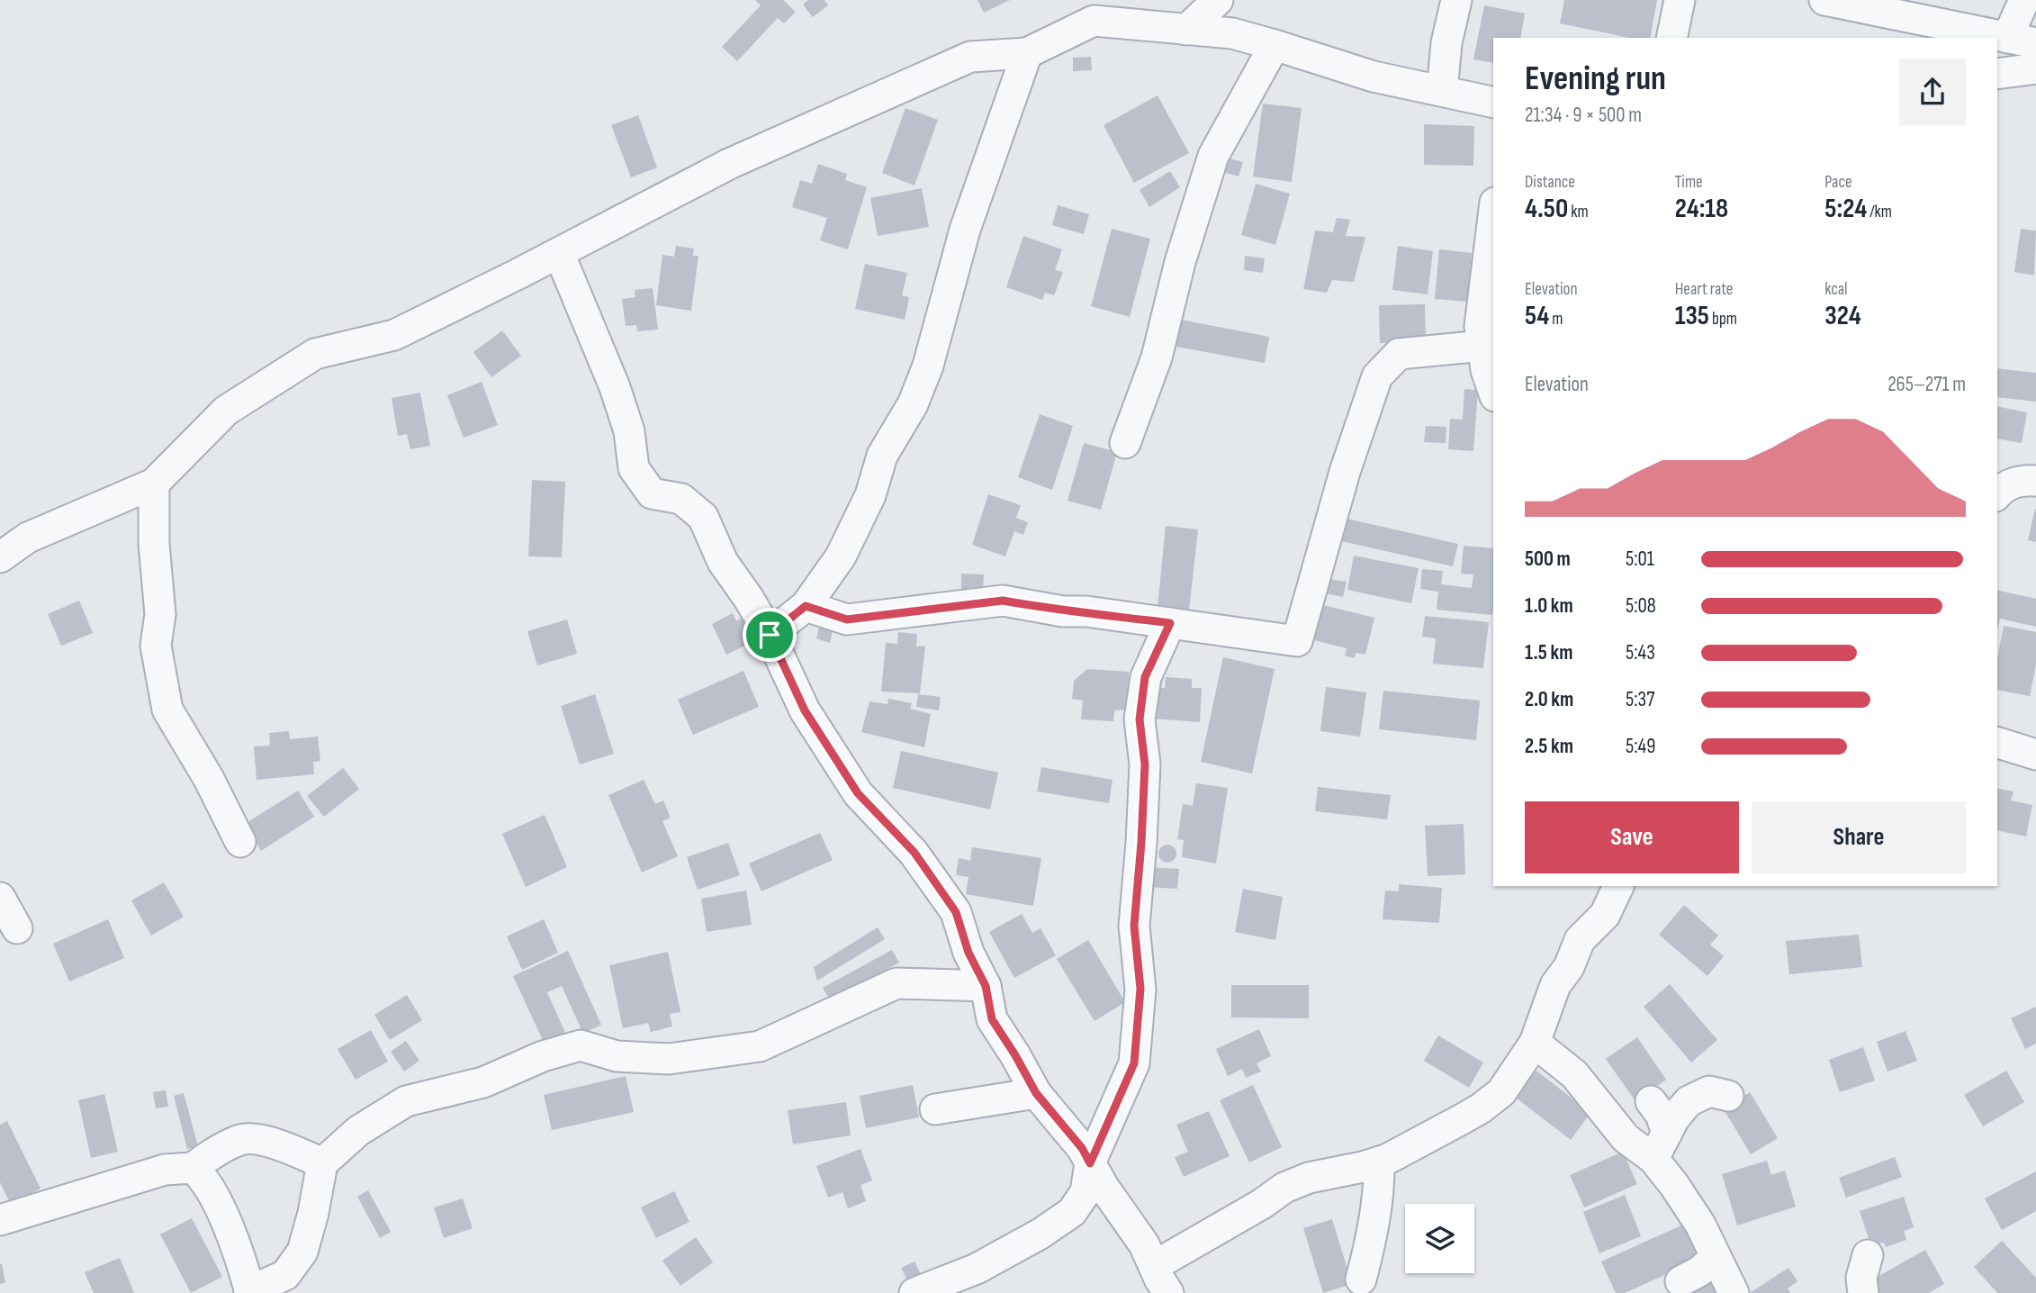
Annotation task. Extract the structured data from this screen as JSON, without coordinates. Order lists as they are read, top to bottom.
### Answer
{
  "page": {
    "heading": ["Evening run", "21:34 · 9 × 500 m"],
    "stats": [
      ["Distance", "4.50 km"],
      ["Time", "24:18"],
      ["Pace", "5:24 /km"],
      ["Elevation", "54 m"],
      ["Heart rate", "135 bpm"],
      ["kcal", "324"]
    ],
    "chart": ["Elevation", "265–271 m"],
    "list": [
      {
        "name": "500 m",
        "note": "5:01"
      },
      {
        "name": "1.0 km",
        "note": "5:08"
      },
      {
        "name": "1.5 km",
        "note": "5:43"
      },
      {
        "name": "2.0 km",
        "note": "5:37"
      },
      {
        "name": "2.5 km",
        "note": "5:49"
      }
    ],
    "buttons": ["Save", "Share"]
  }
}
